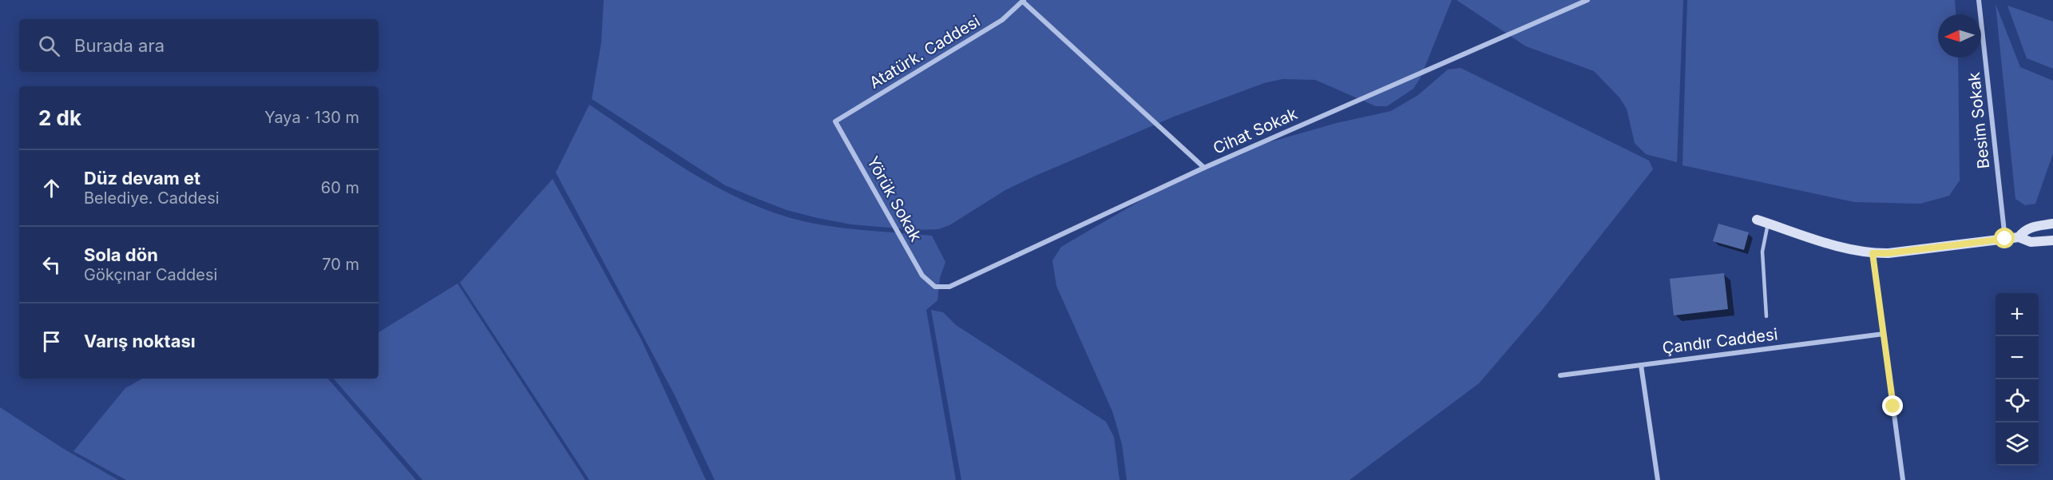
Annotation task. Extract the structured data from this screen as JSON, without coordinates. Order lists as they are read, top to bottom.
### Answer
{
  "streets": {
    "street": [
      "Atatürk. Caddesi",
      "Besim Sokak",
      "Cihat Sokak",
      "Yörük Sokak",
      "Çandır Caddesi"
    ]
  },
  "crossings": [
    ["Atatürk. Caddesi", "Yörük Sokak"],
    ["Cihat Sokak", "Yörük Sokak"]
  ],
  "north": "left",
  "page": {
    "search": "Burada ara",
    "heading": ["2 dk", "Yaya · 130 m"],
    "list": [
      ["Düz devam et", "Belediye. Caddesi", "60 m"],
      ["Sola dön", "Gökçınar Caddesi", "70 m"],
      "Varış noktası"
    ],
    "map_buttons": ["+", "−"]
  }
}
